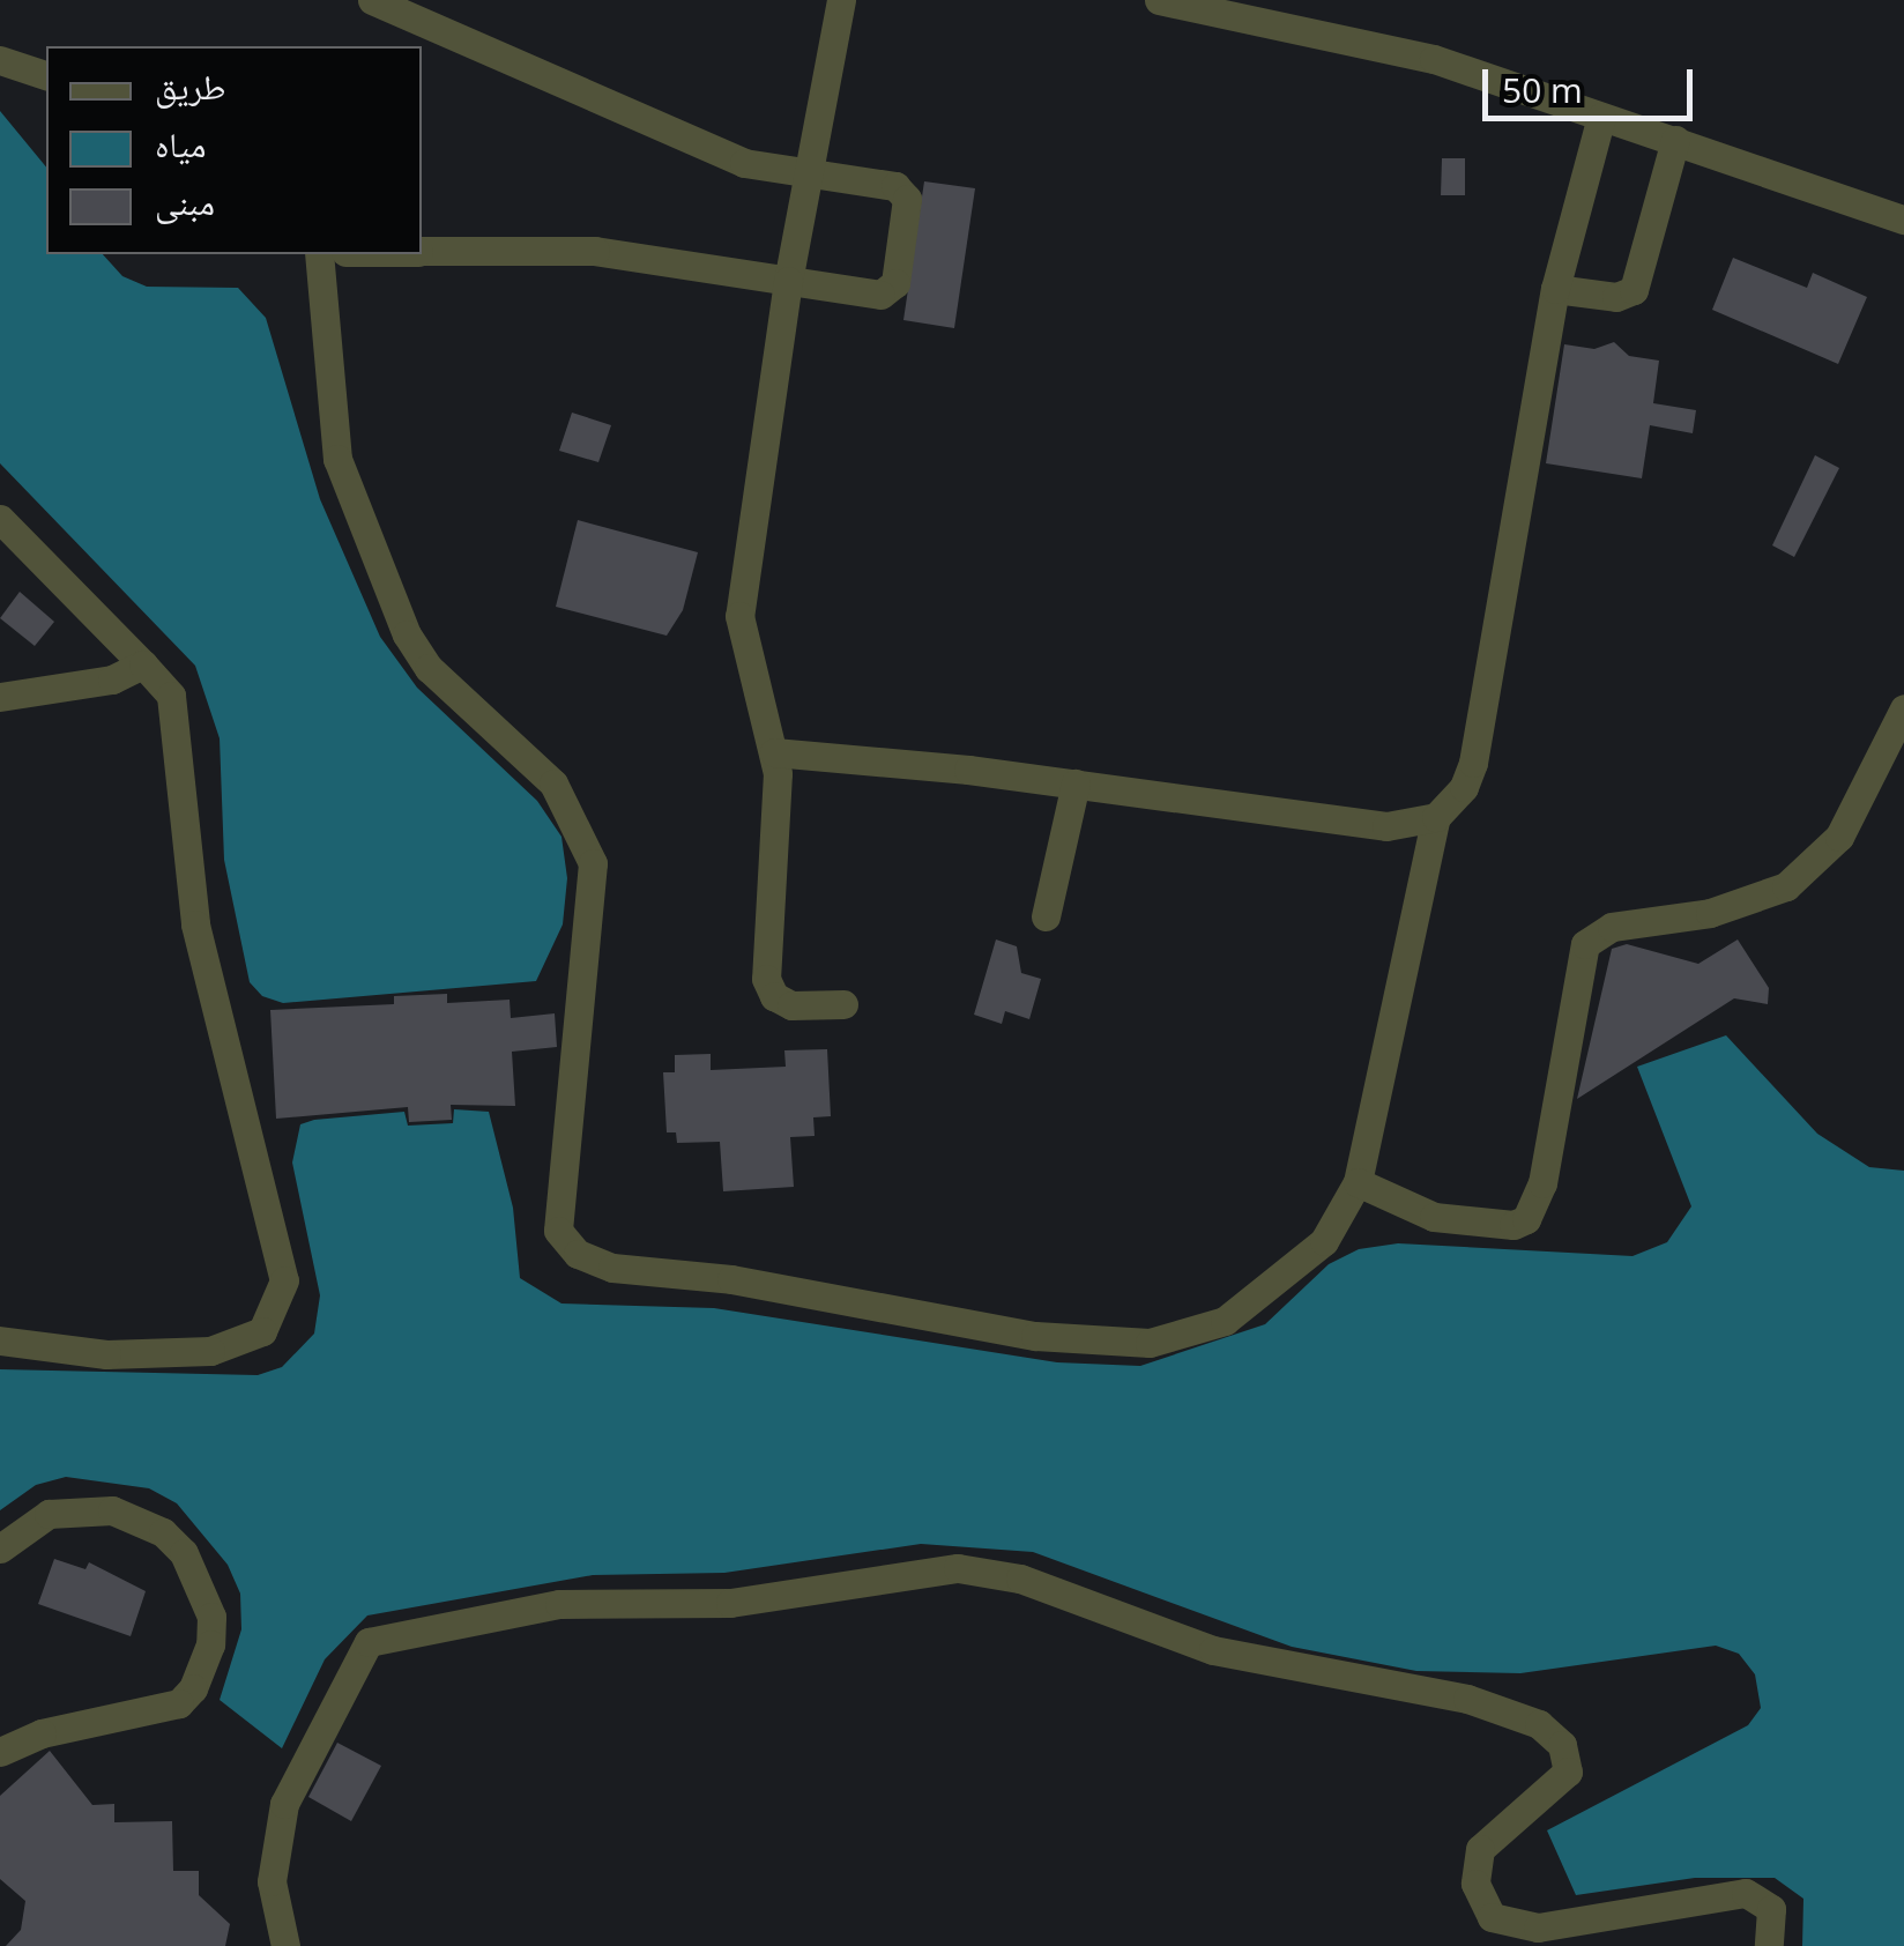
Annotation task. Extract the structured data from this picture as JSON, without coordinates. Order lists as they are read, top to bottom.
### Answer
{
  "legend": ["طريق", "مياه", "مبنى"],
  "scale_bar": "50 m"
}
